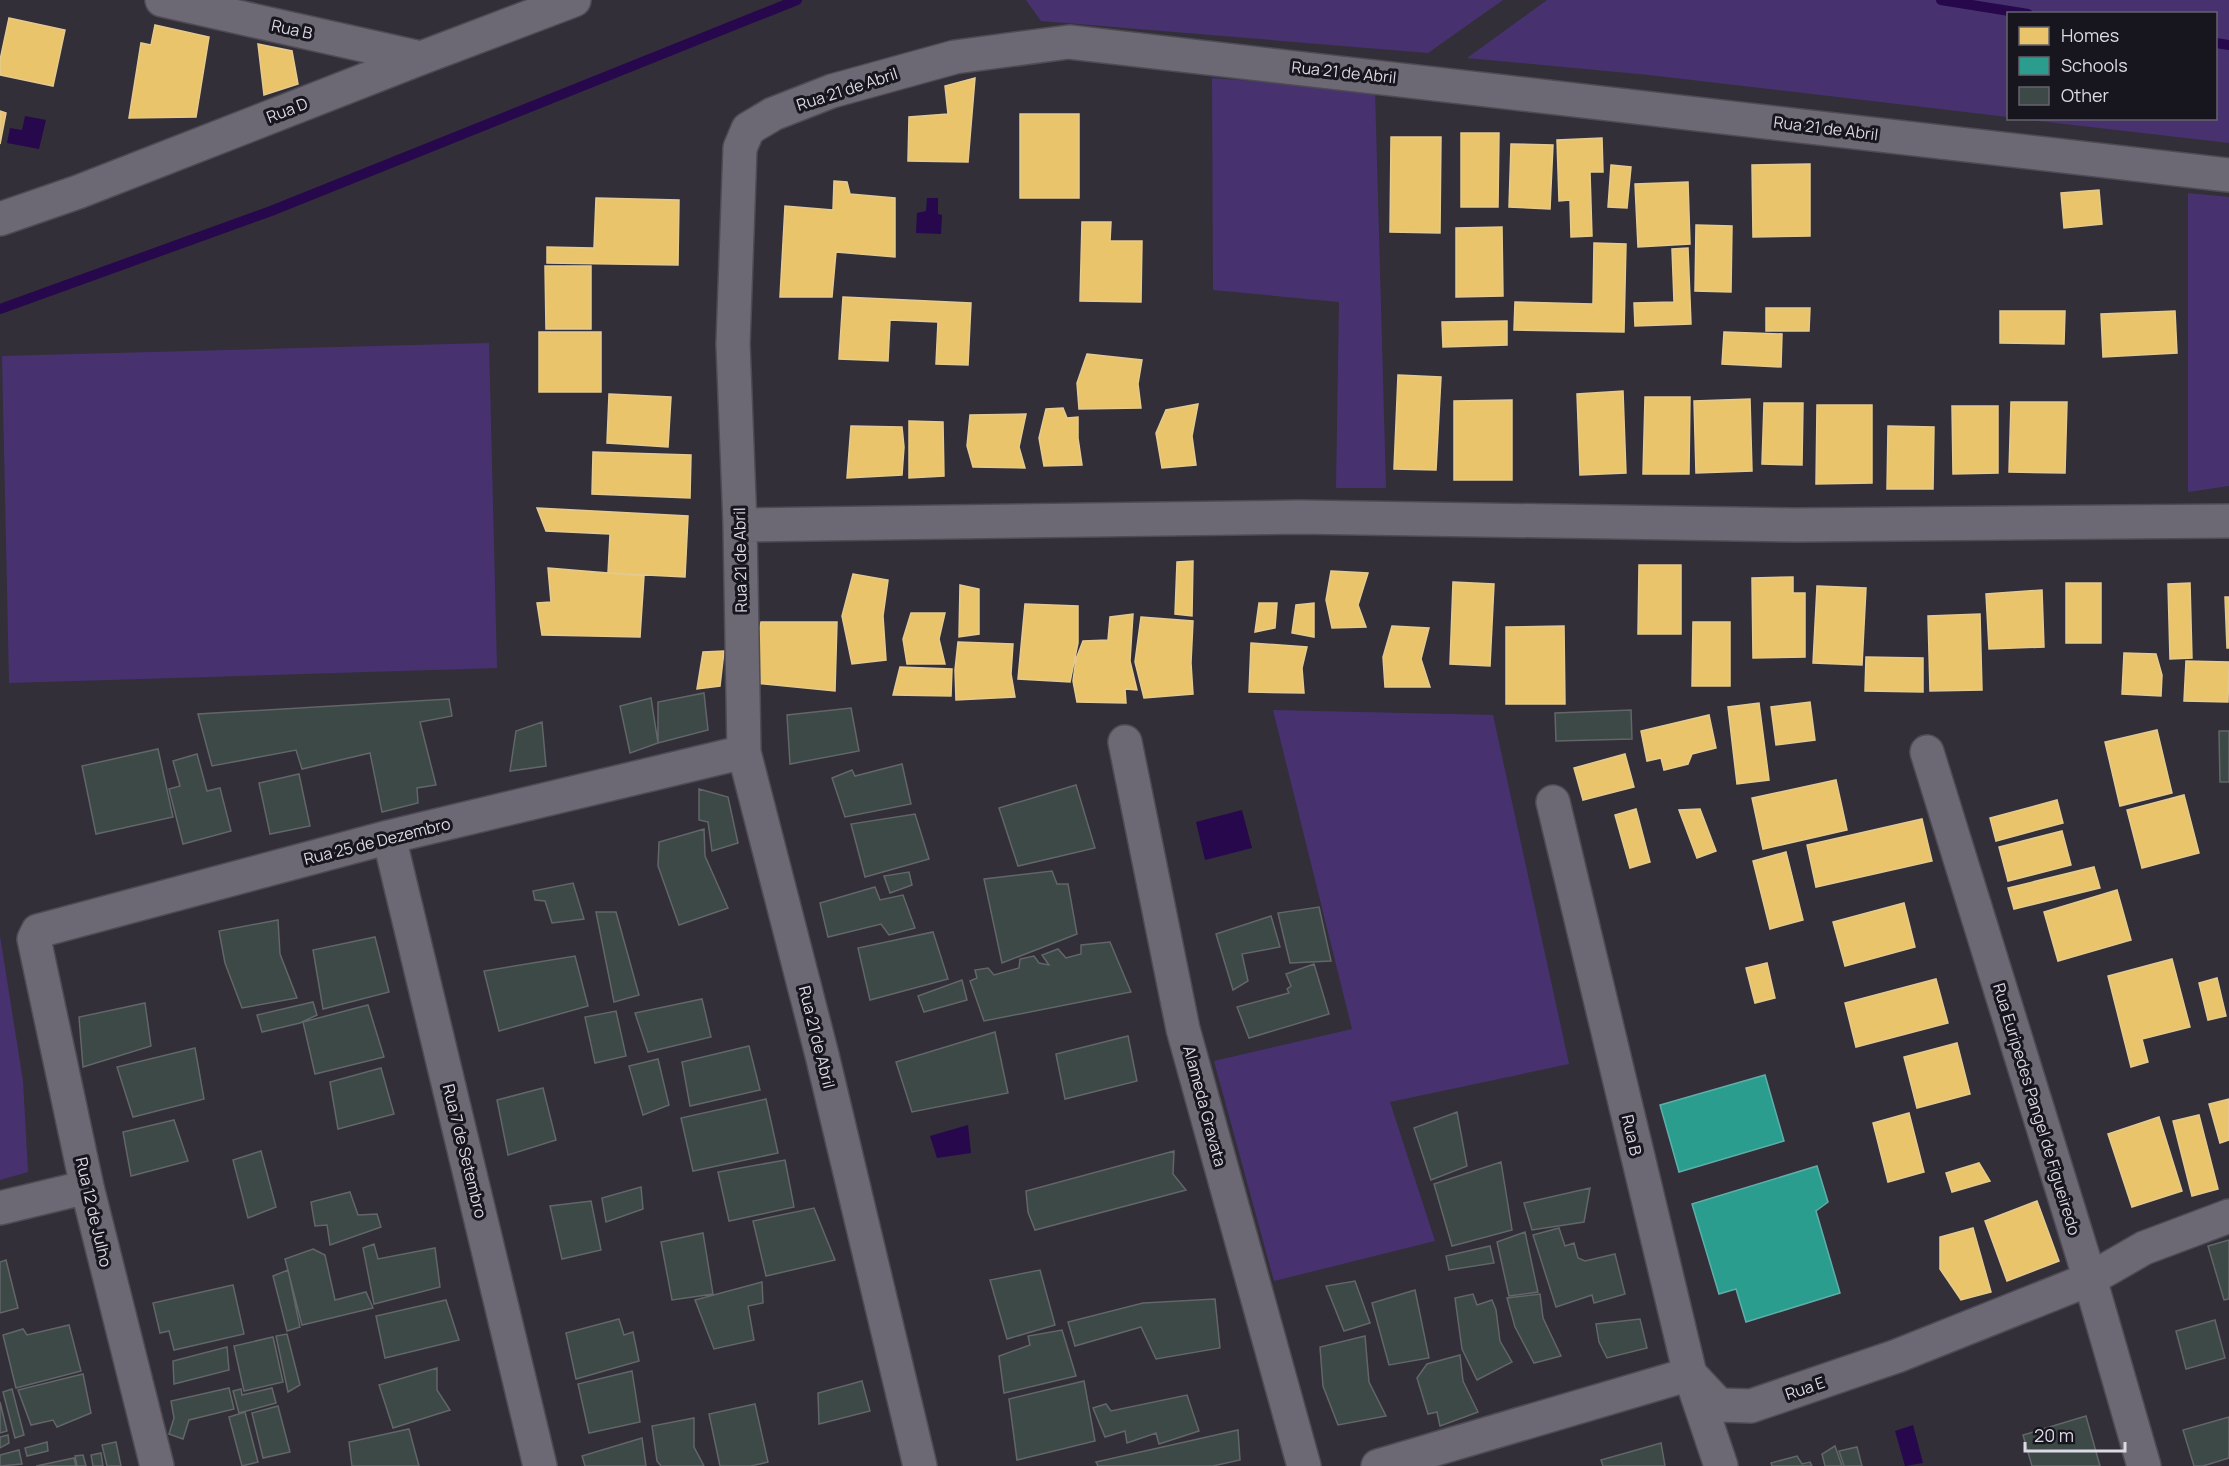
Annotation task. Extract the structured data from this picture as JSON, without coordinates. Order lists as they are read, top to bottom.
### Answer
{
  "streets": {
    "street": [
      "Rua B",
      "Rua 21 de Abril",
      "Rua D",
      "Rua 25 de Dezembro",
      "Alameda Gravata",
      "Rua Euripedes Pangel de Figueiredo",
      "Rua 7 de Setembro",
      "Rua 12 de Julho",
      "Rua E"
    ]
  },
  "crossings": [
    ["Rua B", "Rua D"],
    ["Rua B", "Rua E"],
    ["Rua 21 de Abril", "Rua 25 de Dezembro"],
    ["Rua 25 de Dezembro", "Rua 7 de Setembro"],
    ["Rua 25 de Dezembro", "Rua 12 de Julho"],
    ["Rua Euripedes Pangel de Figueiredo", "Rua E"]
  ],
  "legend": ["Homes", "Schools", "Other"],
  "scale_bar": "20 m"
}
